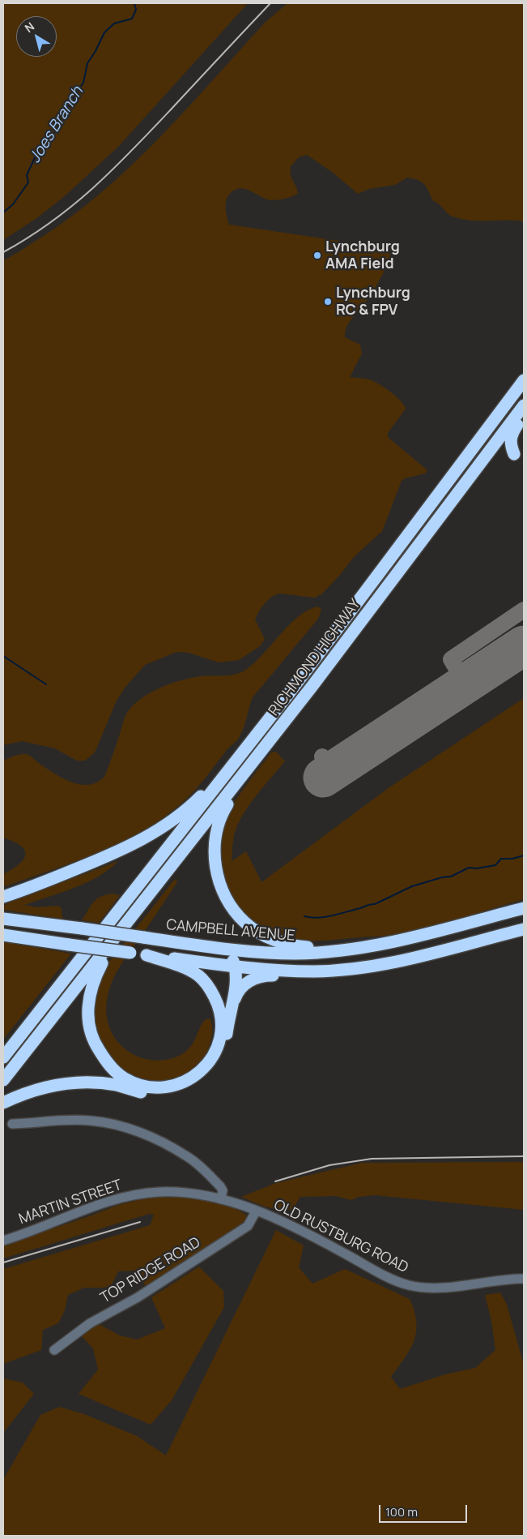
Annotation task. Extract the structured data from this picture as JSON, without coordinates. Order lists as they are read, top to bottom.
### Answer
{
  "streets": {
    "highway": ["RICHMOND HIGHWAY", "CAMPBELL AVENUE"],
    "street": ["MARTIN STREET", "OLD RUSTBURG ROAD", "TOP RIDGE ROAD"]
  },
  "crossings": [
    ["MARTIN STREET", "OLD RUSTBURG ROAD"],
    ["OLD RUSTBURG ROAD", "TOP RIDGE ROAD"]
  ],
  "water": ["Joes Branch"],
  "places": ["Lynchburg AMA Field", "Lynchburg RC & FPV"],
  "scale_bar": "100 m",
  "north": "top left"
}
